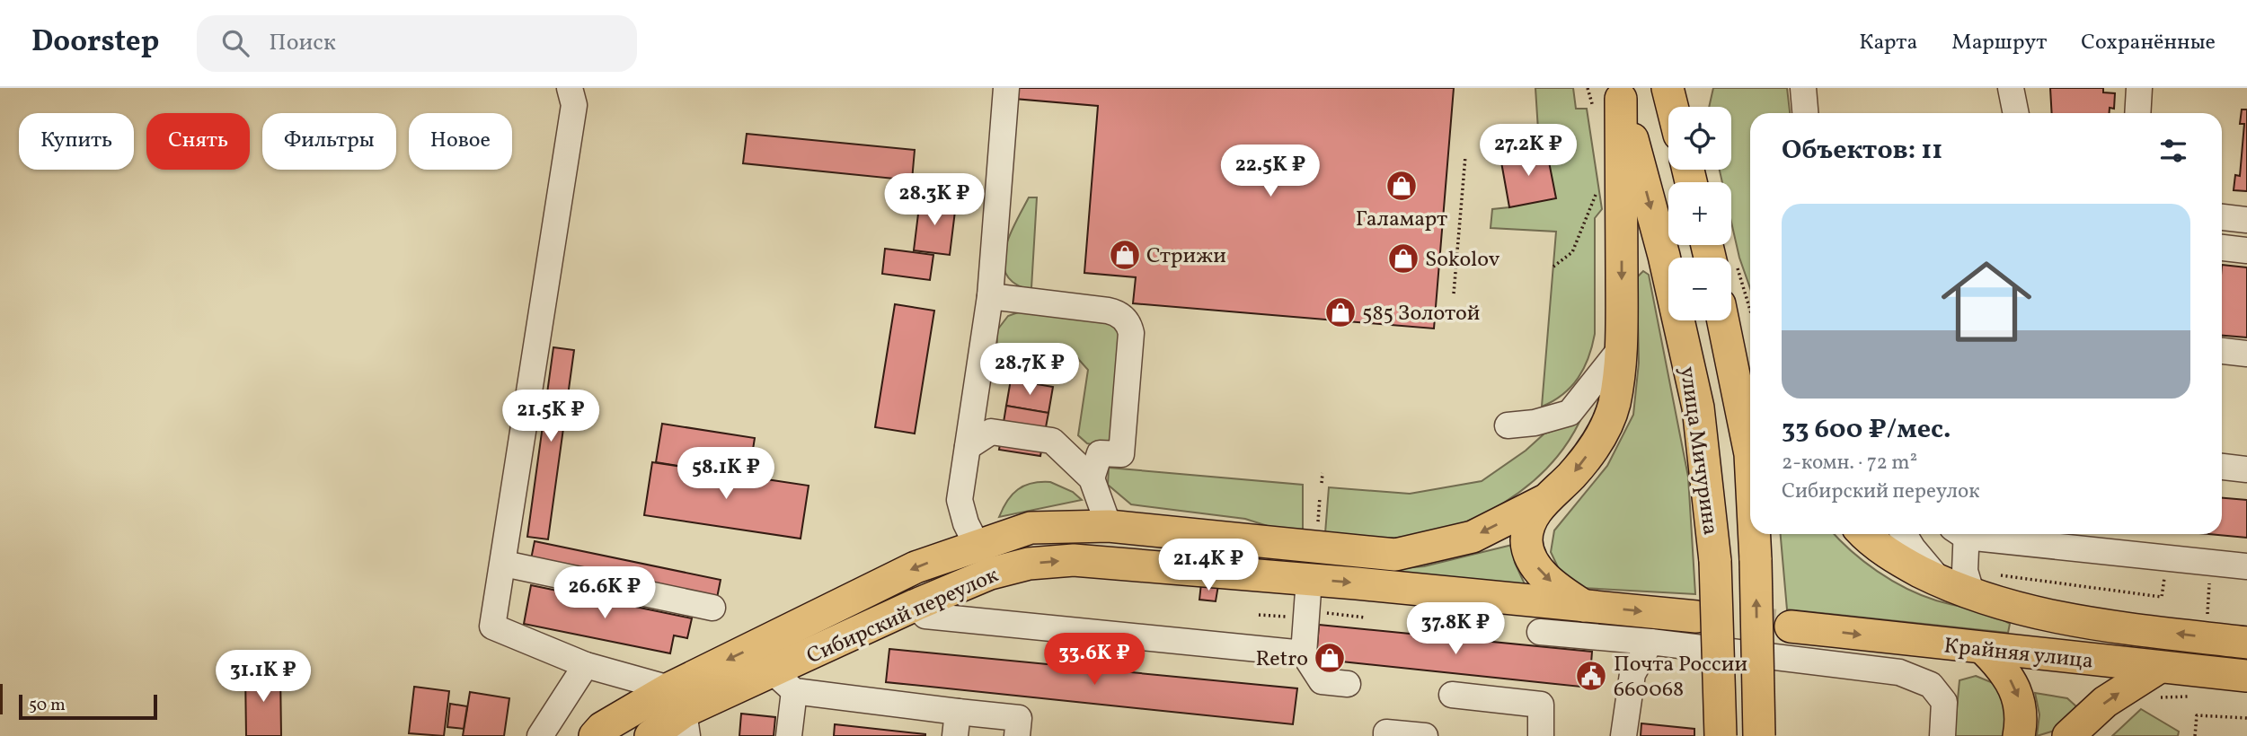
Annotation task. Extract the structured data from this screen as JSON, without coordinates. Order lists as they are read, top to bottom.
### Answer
{
  "streets": {
    "main road": ["улица Мичурина", "Сибирский переулок", "Крайняя улица"]
  },
  "places": {
    "shop": [
      "Галамарт",
      "Стрижи",
      "Sokolov",
      "585 Золотой",
      "Retro"
    ],
    "public building": ["Почта России 660068"]
  },
  "scale_bar": "50 m",
  "page": {
    "header": "Doorstep",
    "search": "Поиск",
    "nav": ["Карта", "Маршрут", "Сохранённые"],
    "map_buttons": ["+", "−"],
    "chip": [
      "Купить",
      "Снять",
      "Фильтры",
      "Новое"
    ],
    "heading": "Объектов: 11",
    "price": [
      "27.2K ₽",
      "22.5K ₽",
      "28.3K ₽",
      "28.7K ₽",
      "21.5K ₽",
      "58.1K ₽",
      "21.4K ₽",
      "26.6K ₽",
      "37.8K ₽",
      "33.6K ₽",
      "31.1K ₽"
    ],
    "list": [
      {
        "name": "33 600 ₽/мес.",
        "note": "2-комн. · 72 m² · Сибирский переулок"
      }
    ],
    "scale": "50 m"
  }
}
